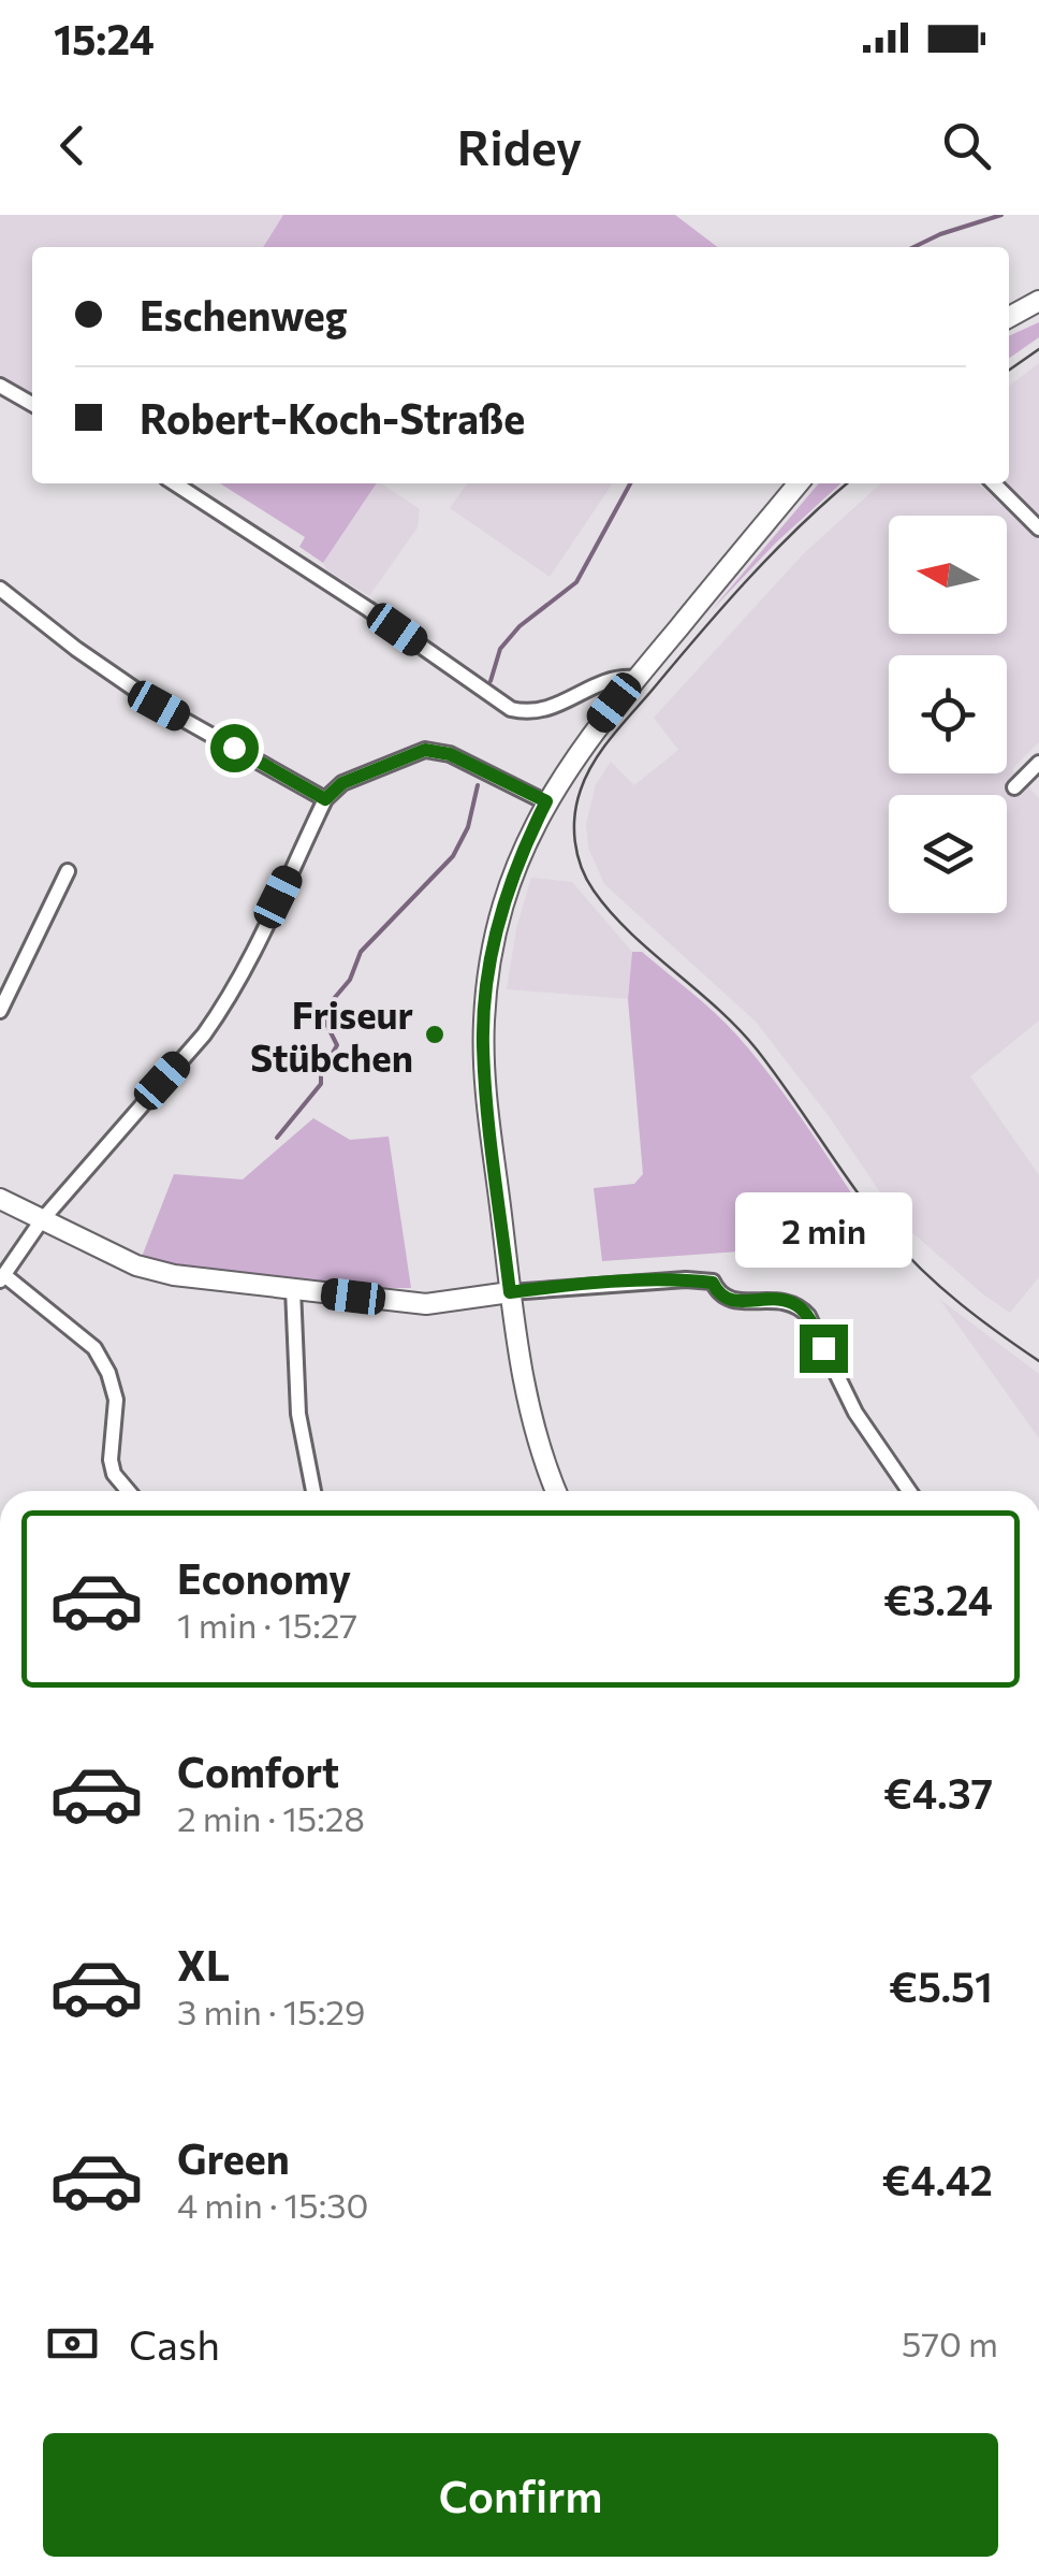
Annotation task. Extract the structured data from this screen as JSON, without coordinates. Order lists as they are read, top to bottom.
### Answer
{
  "places": ["Friseur Stübchen"],
  "north": "left",
  "page": {
    "status": "15:24",
    "header": "Ridey",
    "banner": ["Eschenweg", "Robert-Koch-Straße"],
    "bubble": "2 min",
    "list": [
      {
        "name": "Economy",
        "note": "1 min · 15:27",
        "value": "€3.24"
      },
      {
        "name": "Comfort",
        "note": "2 min · 15:28",
        "value": "€4.37"
      },
      {
        "name": "XL",
        "note": "3 min · 15:29",
        "value": "€5.51"
      },
      {
        "name": "Green",
        "note": "4 min · 15:30",
        "value": "€4.42"
      }
    ],
    "pay": ["Cash", "570 m"],
    "buttons": "Confirm"
  }
}
